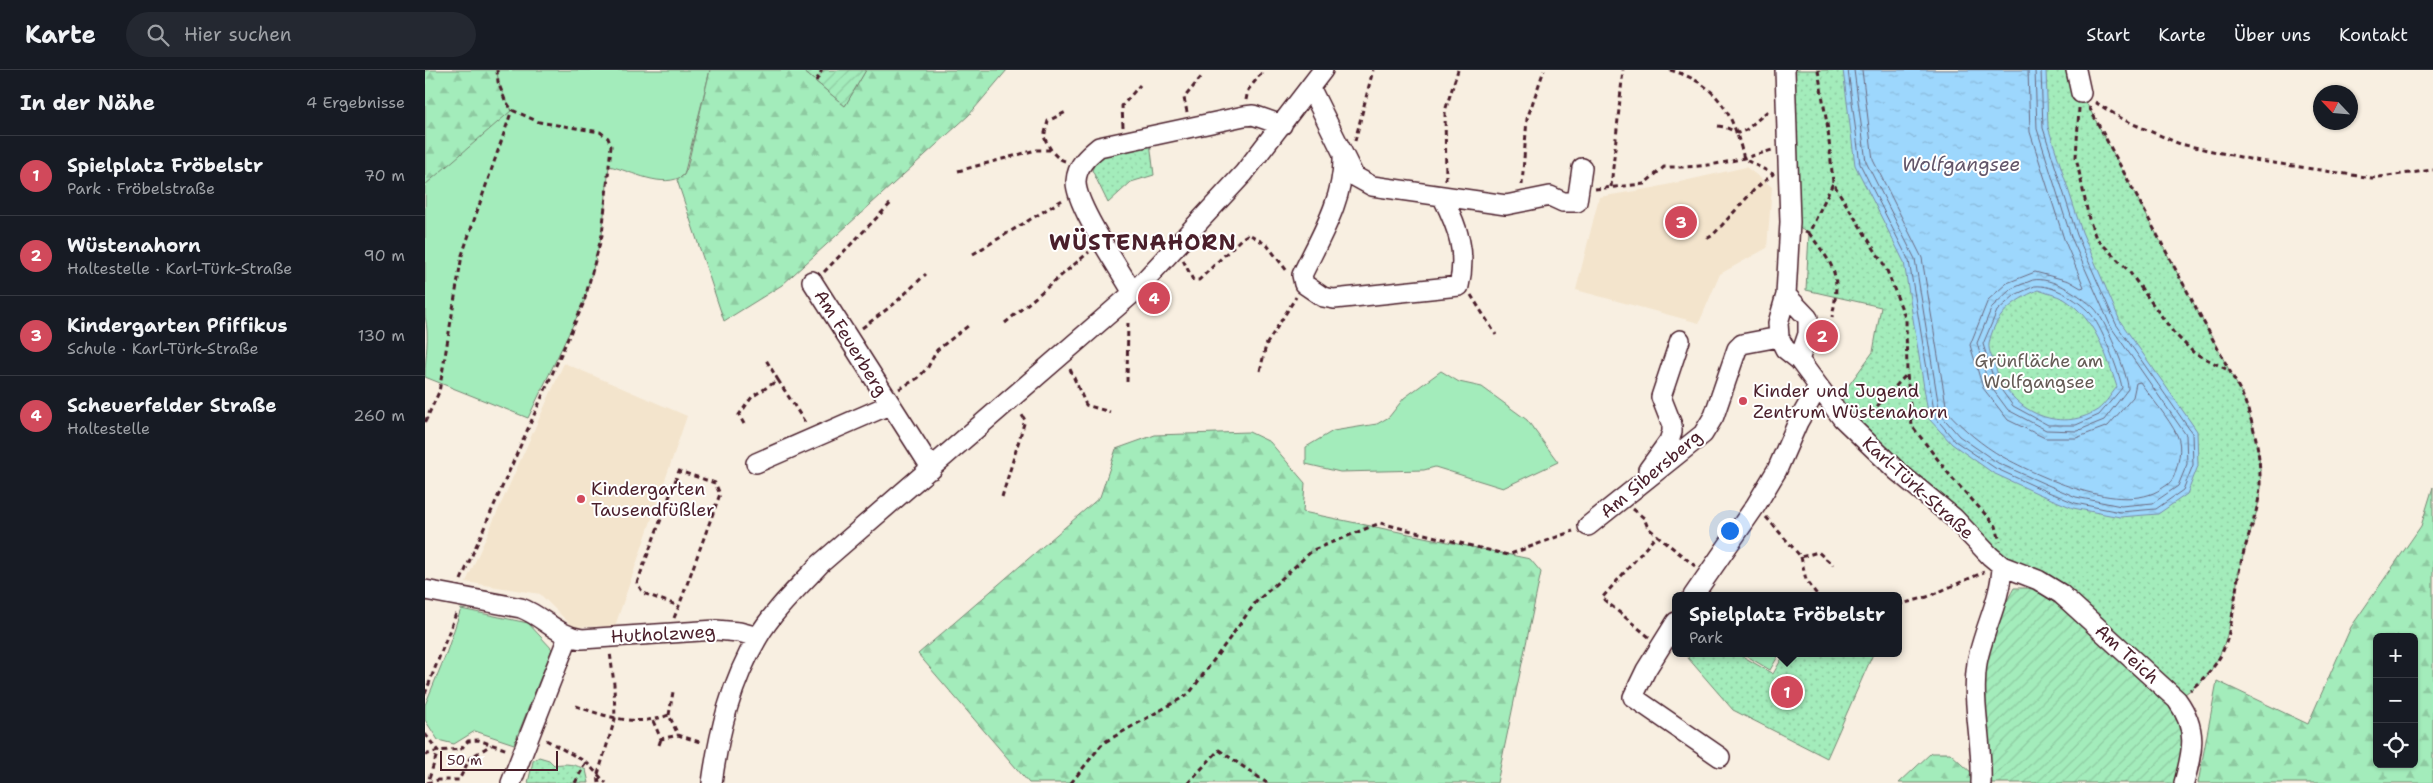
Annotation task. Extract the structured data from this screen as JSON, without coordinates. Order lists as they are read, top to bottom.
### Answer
{
  "streets": {
    "street": [
      "Am Feuerberg",
      "Am Sibersberg",
      "Karl-Türk-Straße",
      "Hutholzweg",
      "Am Teich"
    ]
  },
  "crossings": [
    ["Am Sibersberg", "Karl-Türk-Straße"],
    ["Karl-Türk-Straße", "Am Teich"]
  ],
  "districts": ["WÜSTENAHORN"],
  "water": ["Wolfgangsee"],
  "parks": ["Grünfläche am Wolfgangsee"],
  "places": ["Kinder und Jugend Zentrum Wüstenahorn", "Kindergarten Tausendfüßler"],
  "scale_bar": "50 m",
  "north": "top left",
  "page": {
    "header": "Karte",
    "search": "Hier suchen",
    "nav": [
      "Start",
      "Karte",
      "Über uns",
      "Kontakt"
    ],
    "heading": ["In der Nähe", "4 Ergebnisse"],
    "list": [
      {
        "mark": "1",
        "name": "Spielplatz Fröbelstr",
        "note": "Park · Fröbelstraße",
        "value": "70 m"
      },
      {
        "mark": "2",
        "name": "Wüstenahorn",
        "note": "Haltestelle · Karl-Türk-Straße",
        "value": "90 m"
      },
      {
        "mark": "3",
        "name": "Kindergarten Pfiffikus",
        "note": "Schule · Karl-Türk-Straße",
        "value": "130 m"
      },
      {
        "mark": "4",
        "name": "Scheuerfelder Straße",
        "note": "Haltestelle",
        "value": "260 m"
      }
    ],
    "pins": [
      "3",
      "4",
      "2",
      "1"
    ],
    "popup": ["Spielplatz Fröbelstr", "Park"],
    "map_buttons": ["+", "−"],
    "scale": "50 m"
  }
}
